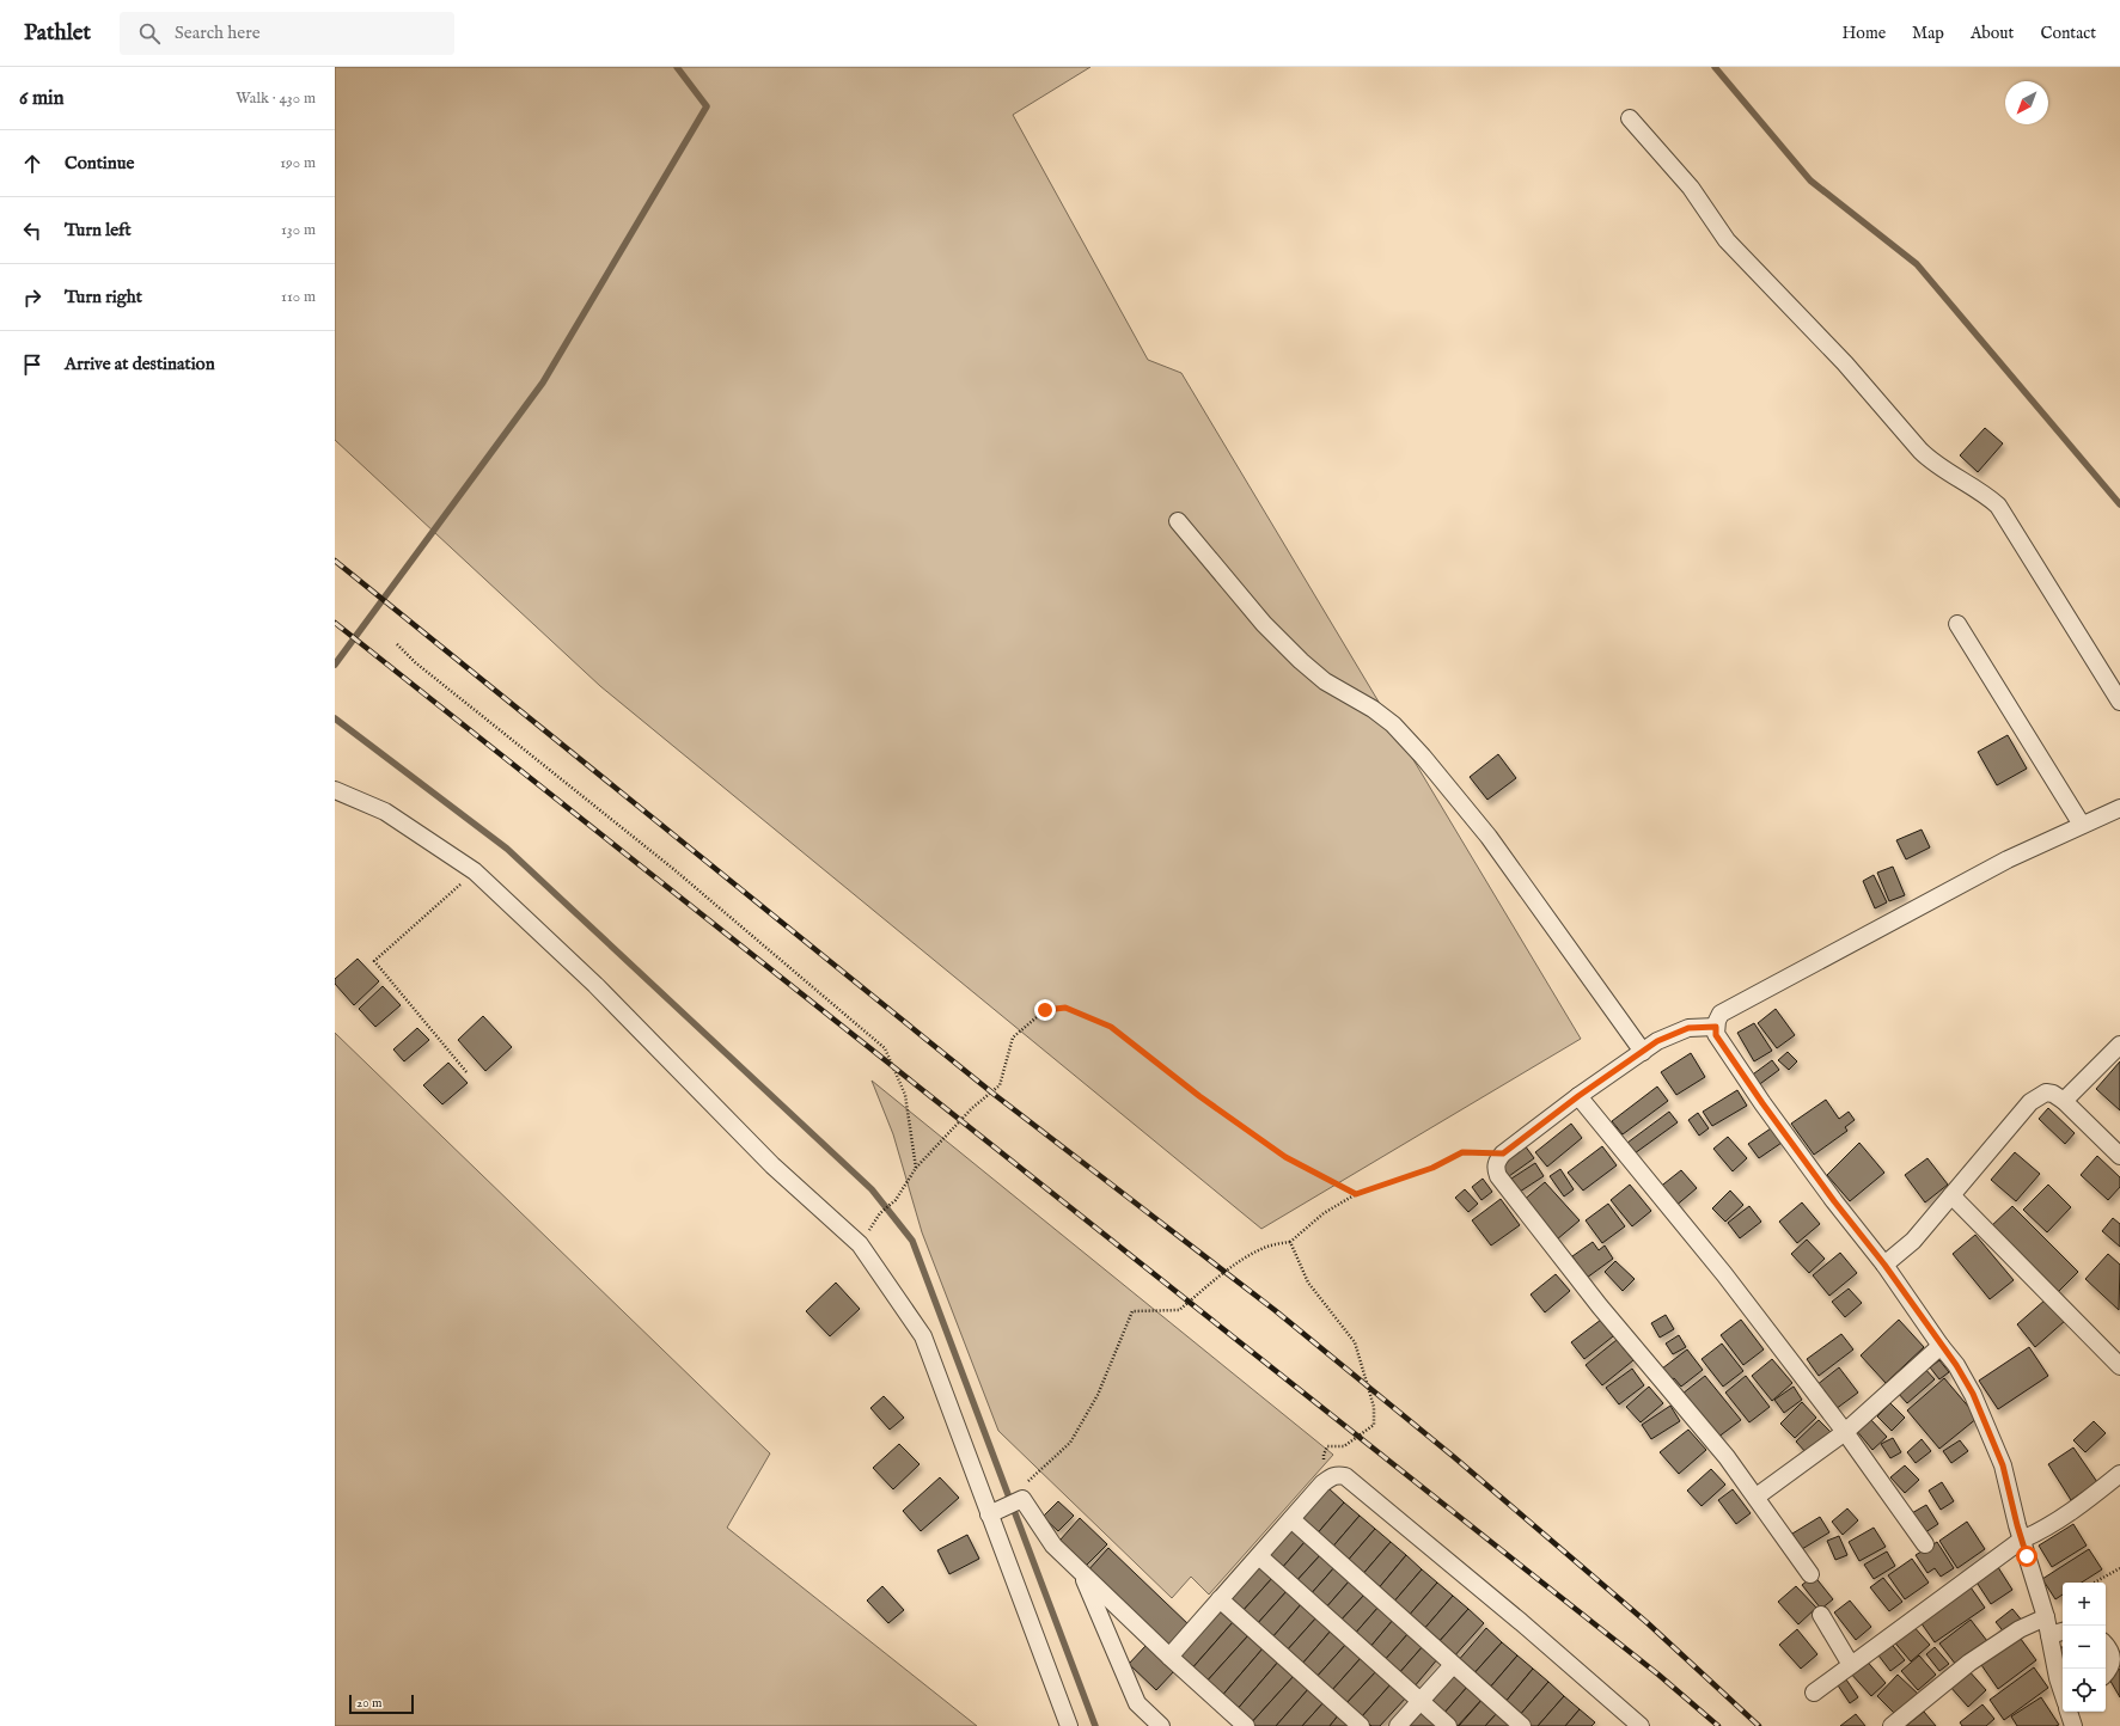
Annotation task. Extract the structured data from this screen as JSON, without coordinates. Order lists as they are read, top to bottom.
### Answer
{
  "scale_bar": "20 m",
  "north": "bottom left",
  "page": {
    "header": "Pathlet",
    "search": "Search here",
    "nav": [
      "Home",
      "Map",
      "About",
      "Contact"
    ],
    "heading": ["6 min", "Walk · 430 m"],
    "list": [
      ["Continue", "190 m"],
      ["Turn left", "130 m"],
      ["Turn right", "110 m"],
      "Arrive at destination"
    ],
    "map_buttons": ["+", "−"],
    "scale": "20 m"
  }
}
